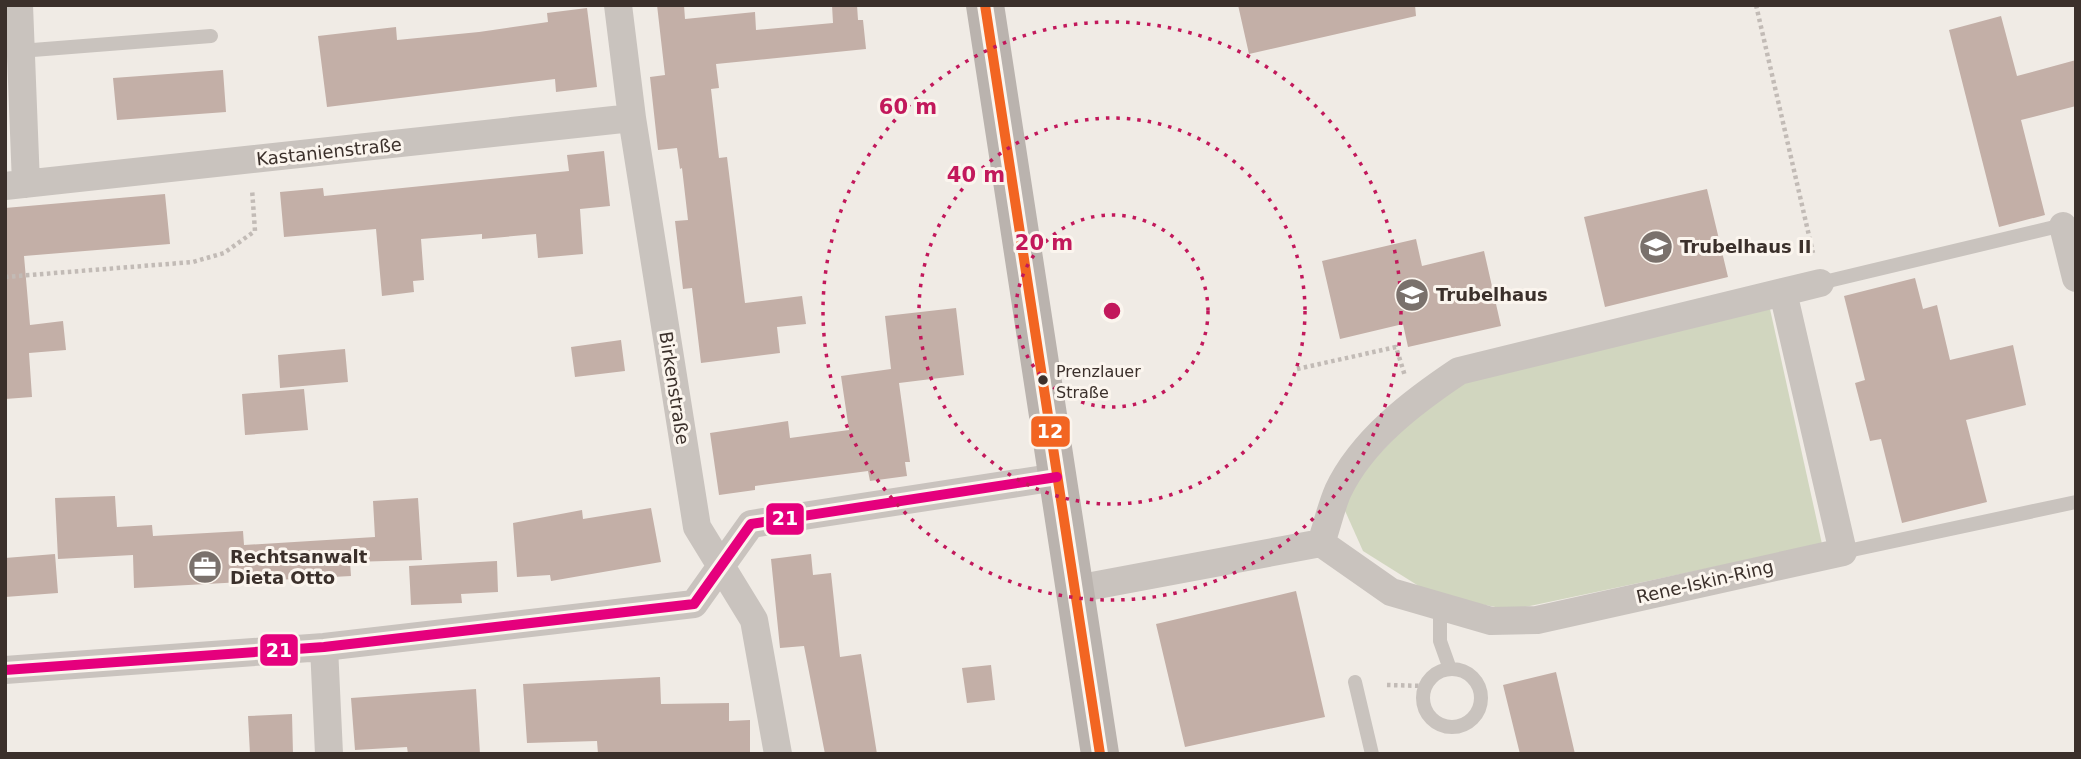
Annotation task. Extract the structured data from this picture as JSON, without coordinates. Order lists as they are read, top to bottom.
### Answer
{
  "streets": {
    "street": ["Kastanienstraße", "Birkenstraße", "Rene-Iskin-Ring"]
  },
  "crossings": [
    ["Kastanienstraße", "Birkenstraße"]
  ],
  "places": {
    "school or university": ["Trubelhaus II", "Trubelhaus"],
    "other": ["Prenzlauer Straße"],
    "office": ["Rechtsanwalt Dieta Otto"]
  },
  "lines": ["transit line 12", "transit line 21"],
  "rings": ["60 m", "40 m", "20 m"]
}
